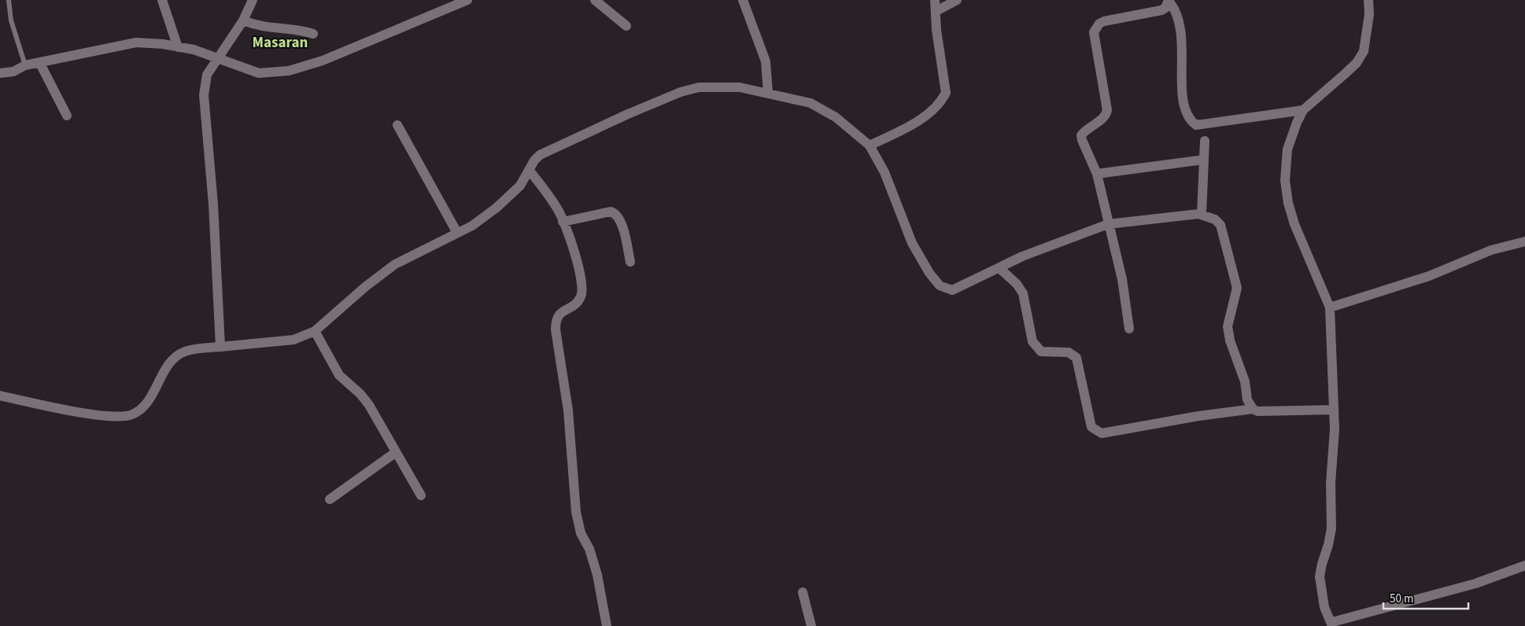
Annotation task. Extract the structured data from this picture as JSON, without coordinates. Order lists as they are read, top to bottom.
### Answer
{
  "districts": ["Masaran"],
  "scale_bar": "50 m"
}
